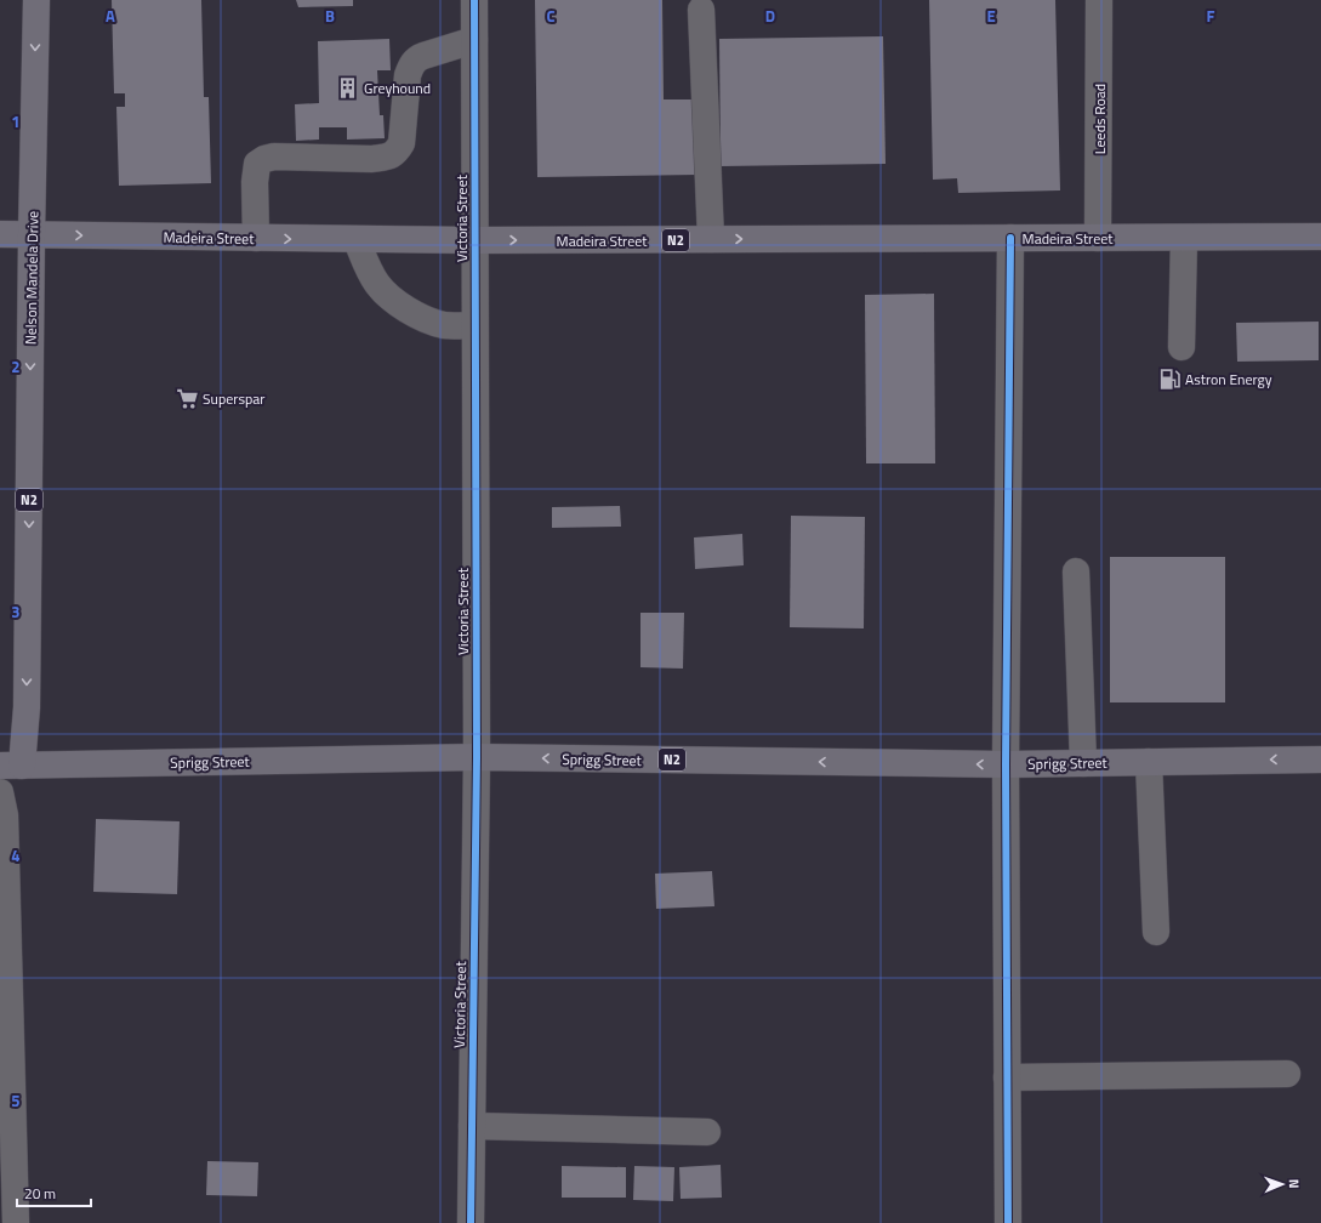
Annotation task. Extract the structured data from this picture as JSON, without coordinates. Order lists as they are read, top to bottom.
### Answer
{
  "streets": {
    "highway": [
      "Madeira Street",
      "N2",
      "Nelson Mandela Drive",
      "Sprigg Street"
    ],
    "street": ["Leeds Road", "Victoria Street"]
  },
  "crossings": [
    ["Leeds Road", "Madeira Street"],
    ["Victoria Street", "Madeira Street"],
    ["Victoria Street", "Sprigg Street"],
    ["Madeira Street", "Nelson Mandela Drive"],
    ["Nelson Mandela Drive", "Sprigg Street"]
  ],
  "one_way": ["Madeira Street", "Nelson Mandela Drive", "Sprigg Street"],
  "places": {
    "building": ["Greyhound"],
    "fuel station": ["Astron Energy"],
    "supermarket": ["Superspar"]
  },
  "scale_bar": "20 m",
  "north": "right",
  "grid": {
    "columns": [
      "A",
      "B",
      "C",
      "D",
      "E",
      "F"
    ],
    "rows": [
      "1",
      "2",
      "3",
      "4",
      "5"
    ]
  }
}
